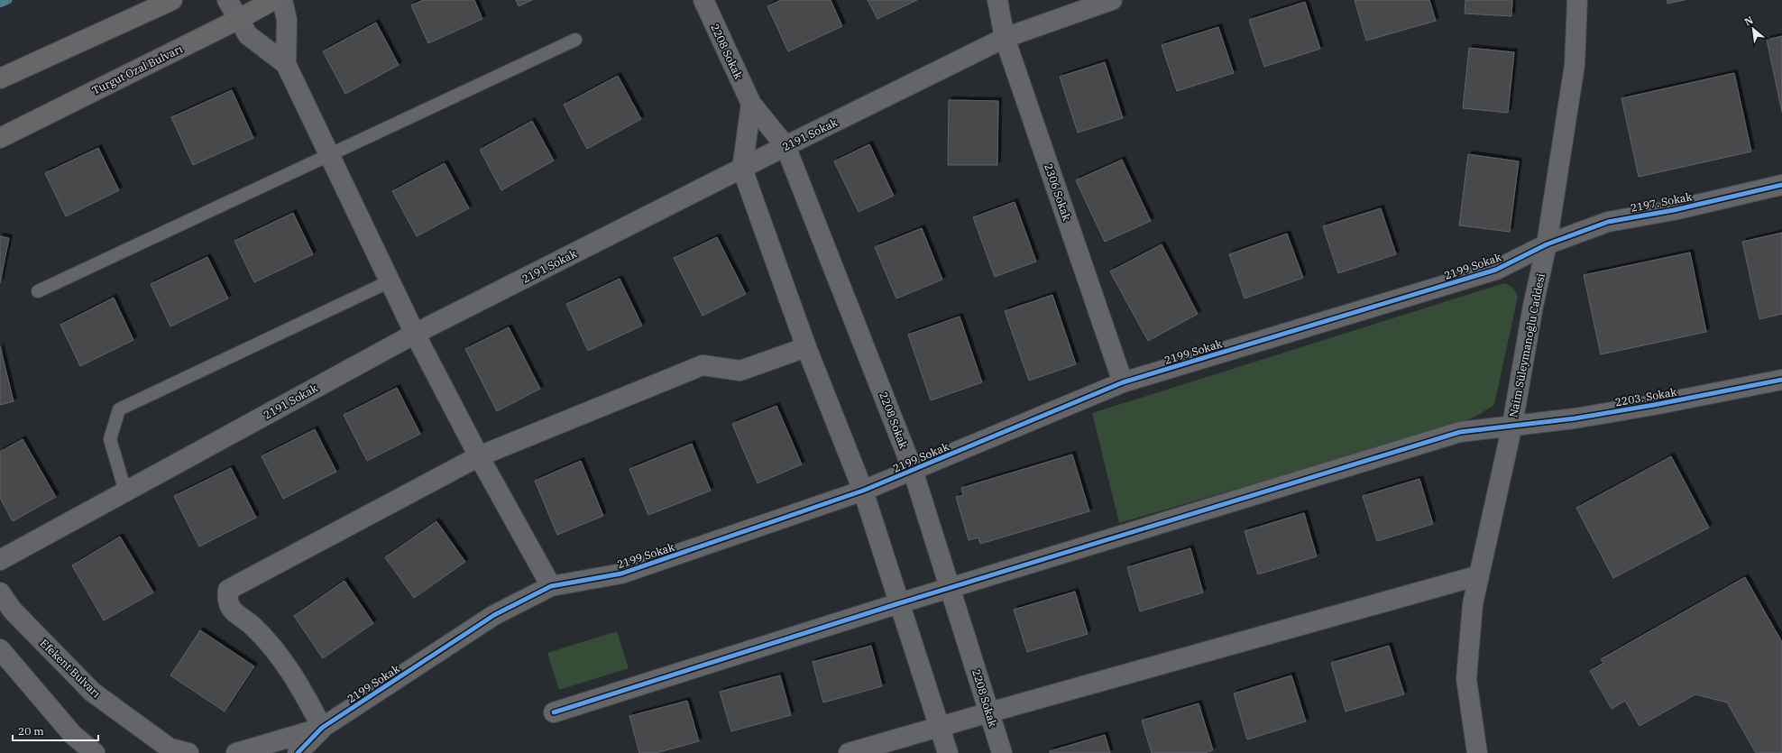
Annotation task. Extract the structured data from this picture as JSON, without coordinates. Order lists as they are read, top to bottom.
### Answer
{
  "streets": {
    "main road": ["Turgut Ozal Bulvarı"],
    "street": [
      "2208 Sokak",
      "2191 Sokak",
      "2306 Sokak",
      "2197. Sokak",
      "2199 Sokak",
      "Naim Süleymanoğlu Caddesi",
      "2203. Sokak",
      "Efekent Bulvarı"
    ]
  },
  "crossings": [
    ["2208 Sokak", "2191 Sokak"],
    ["2208 Sokak", "2199 Sokak"],
    ["2208 Sokak", "2203. Sokak"],
    ["2191 Sokak", "2306 Sokak"],
    ["2306 Sokak", "2199 Sokak"],
    ["2197. Sokak", "2199 Sokak"],
    ["2197. Sokak", "Naim Süleymanoğlu Caddesi"],
    ["2199 Sokak", "Naim Süleymanoğlu Caddesi"],
    ["Naim Süleymanoğlu Caddesi", "2203. Sokak"]
  ],
  "scale_bar": "20 m",
  "north": "top left"
}
